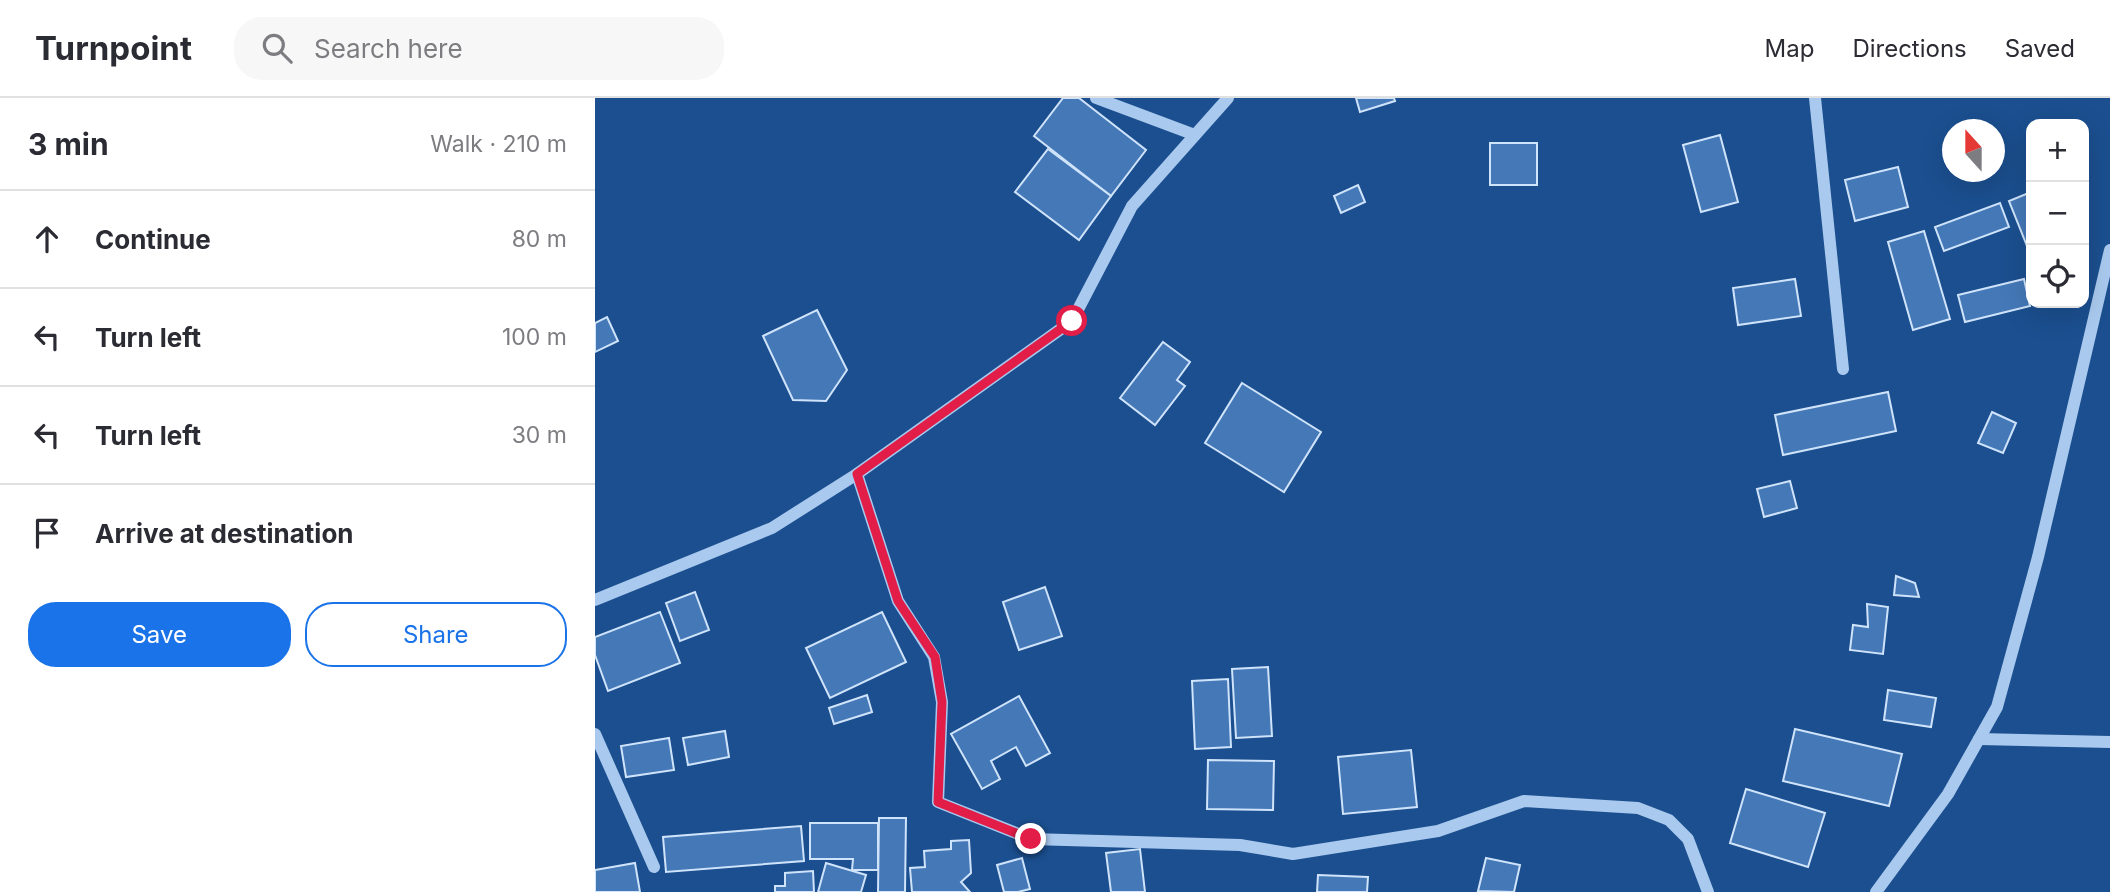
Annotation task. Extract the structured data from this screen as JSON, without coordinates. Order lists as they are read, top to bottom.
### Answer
{
  "north": "top",
  "page": {
    "header": "Turnpoint",
    "search": "Search here",
    "nav": ["Map", "Directions", "Saved"],
    "heading": ["3 min", "Walk · 210 m"],
    "map_buttons": ["+", "−"],
    "list": [
      ["Continue", "80 m"],
      ["Turn left", "100 m"],
      ["Turn left", "30 m"],
      "Arrive at destination"
    ],
    "buttons": ["Save", "Share"]
  }
}
